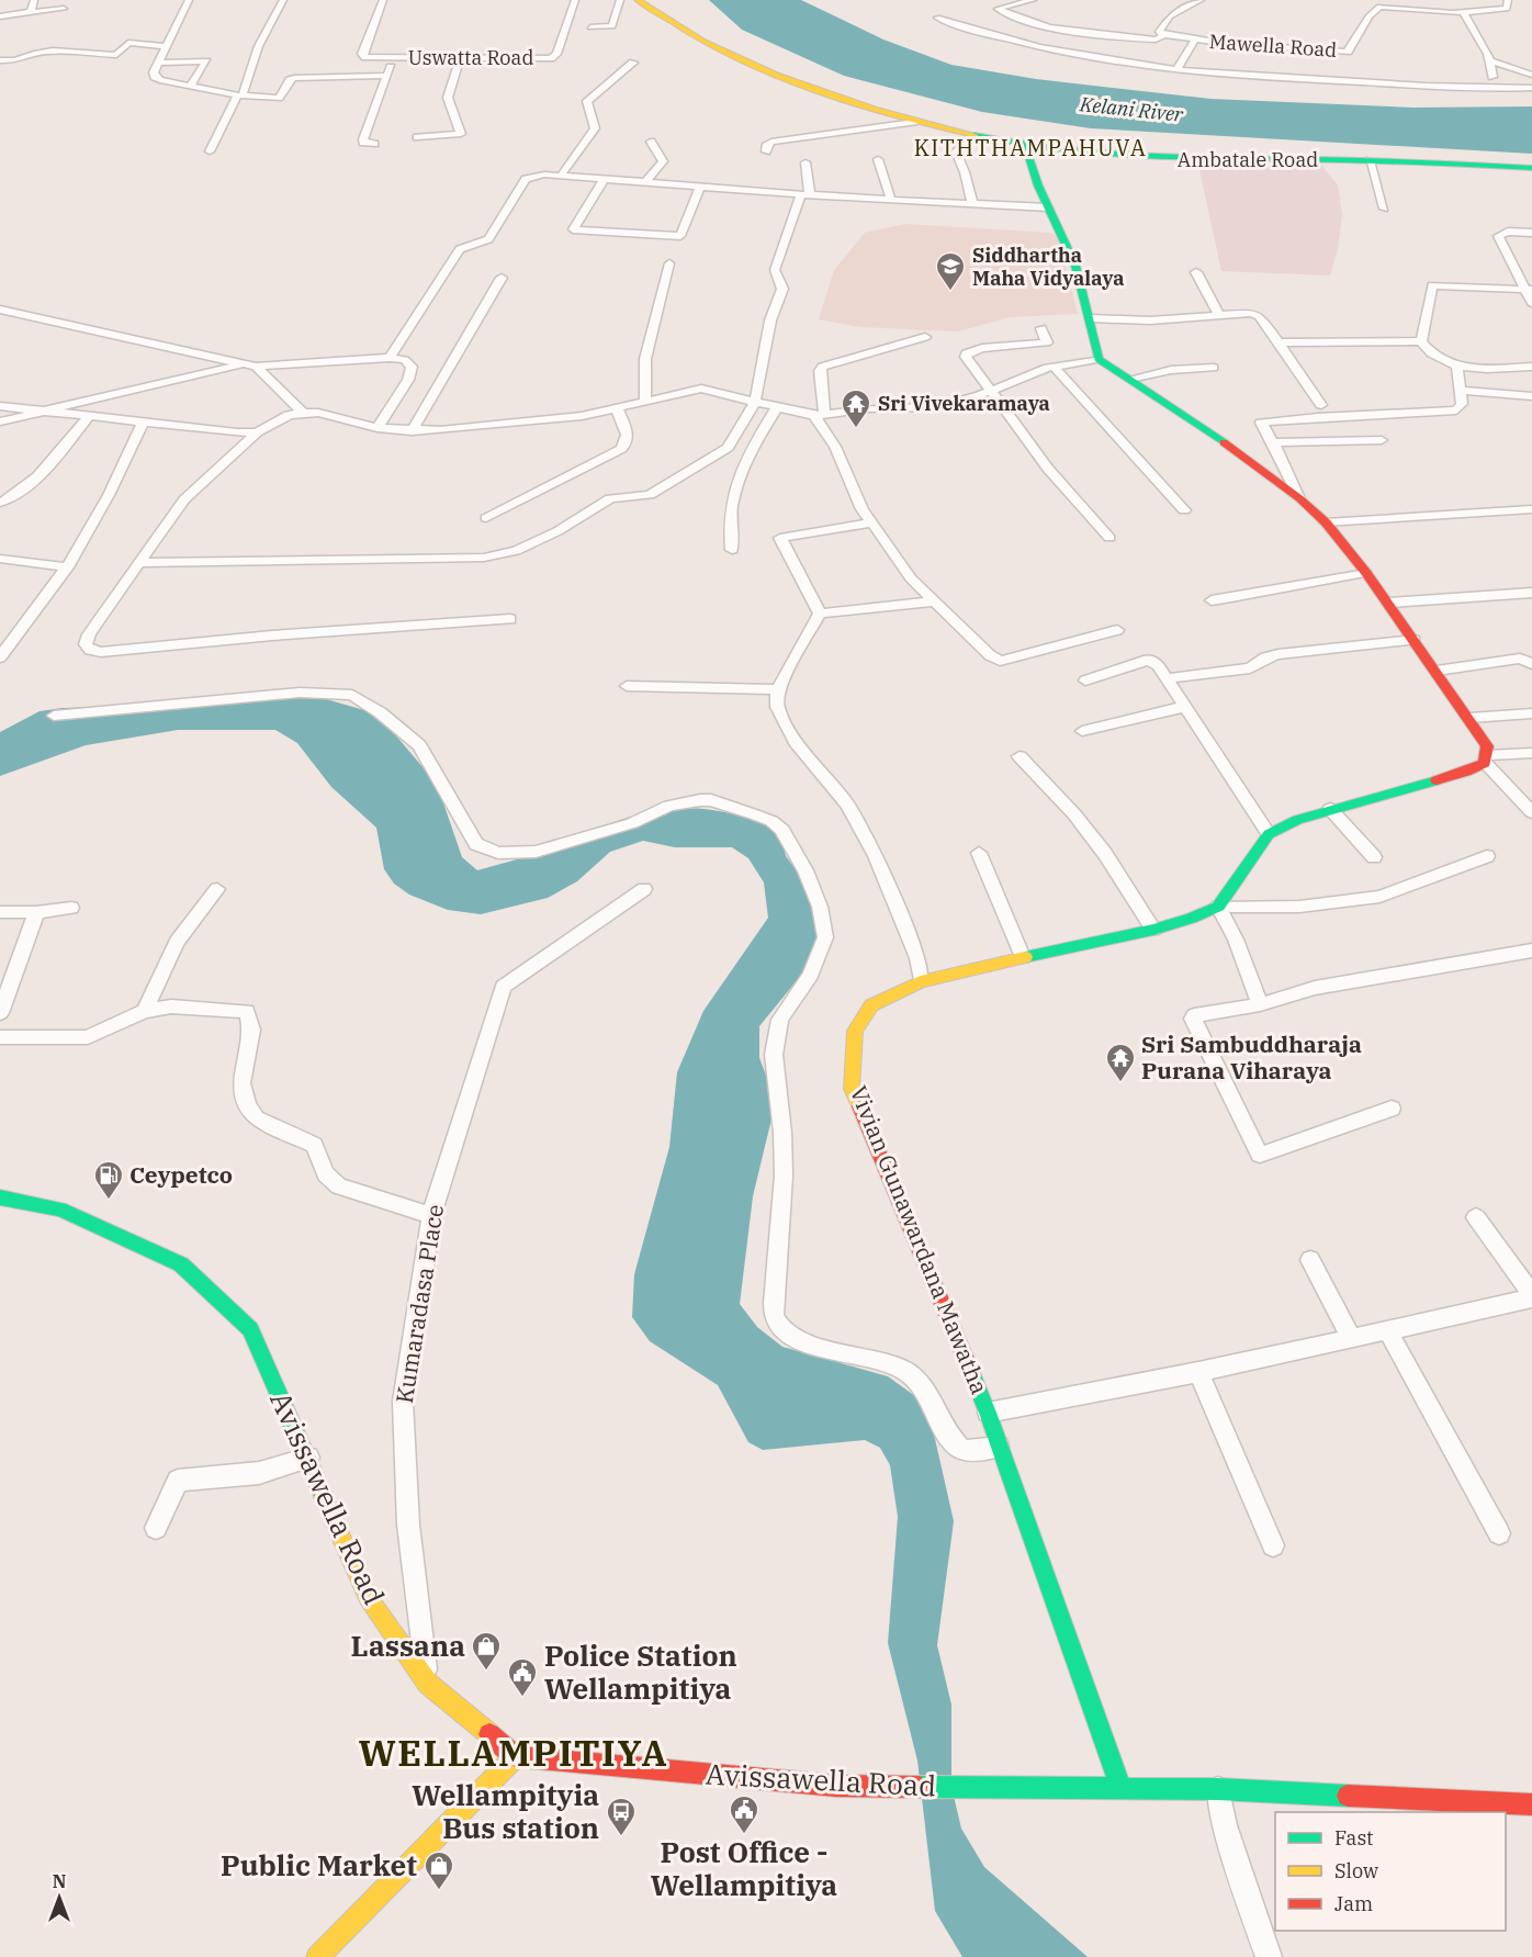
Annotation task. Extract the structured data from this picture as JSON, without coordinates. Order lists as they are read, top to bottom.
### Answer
{
  "streets": {
    "main road": ["Ambatale Road", "Vivian Gunawardana Mawatha", "Avissawella Road"],
    "street": ["Mawella Road", "Uswatta Road", "Kumaradasa Place"]
  },
  "crossings": [
    ["Vivian Gunawardana Mawatha", "Avissawella Road"],
    ["Kumaradasa Place", "Avissawella Road"]
  ],
  "districts": ["KITHTHAMPAHUVA", "WELLAMPITIYA"],
  "water": ["Kelani River"],
  "places": {
    "school or university": ["Siddhartha Maha Vidyalaya"],
    "temple": ["Sri Vivekaramaya", "Sri Sambuddharaja Purana Viharaya"],
    "fuel station": ["Ceypetco"],
    "shop": ["Lassana", "Public Market"],
    "public building": ["Police Station Wellampitiya", "Post Office - Wellampitiya"],
    "bus stop": ["Wellampityia Bus station"]
  },
  "legend": ["Fast", "Slow", "Jam"],
  "north": "top"
}
